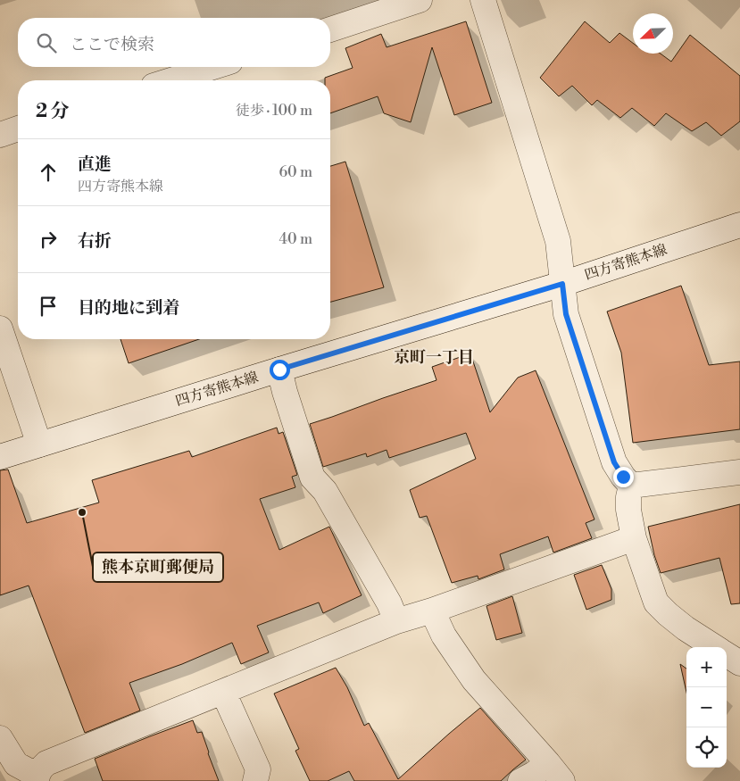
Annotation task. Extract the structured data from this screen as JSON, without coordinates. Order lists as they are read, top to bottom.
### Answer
{
  "streets": {
    "street": ["四方寄熊本線"]
  },
  "districts": ["京町一丁目"],
  "places": ["熊本京町郵便局"],
  "north": "bottom left",
  "page": {
    "search": "ここで検索",
    "heading": ["2 分", "徒歩 · 100 m"],
    "list": [
      ["直進", "四方寄熊本線", "60 m"],
      ["右折", "40 m"],
      "目的地に到着"
    ],
    "map_buttons": ["+", "−"]
  }
}
